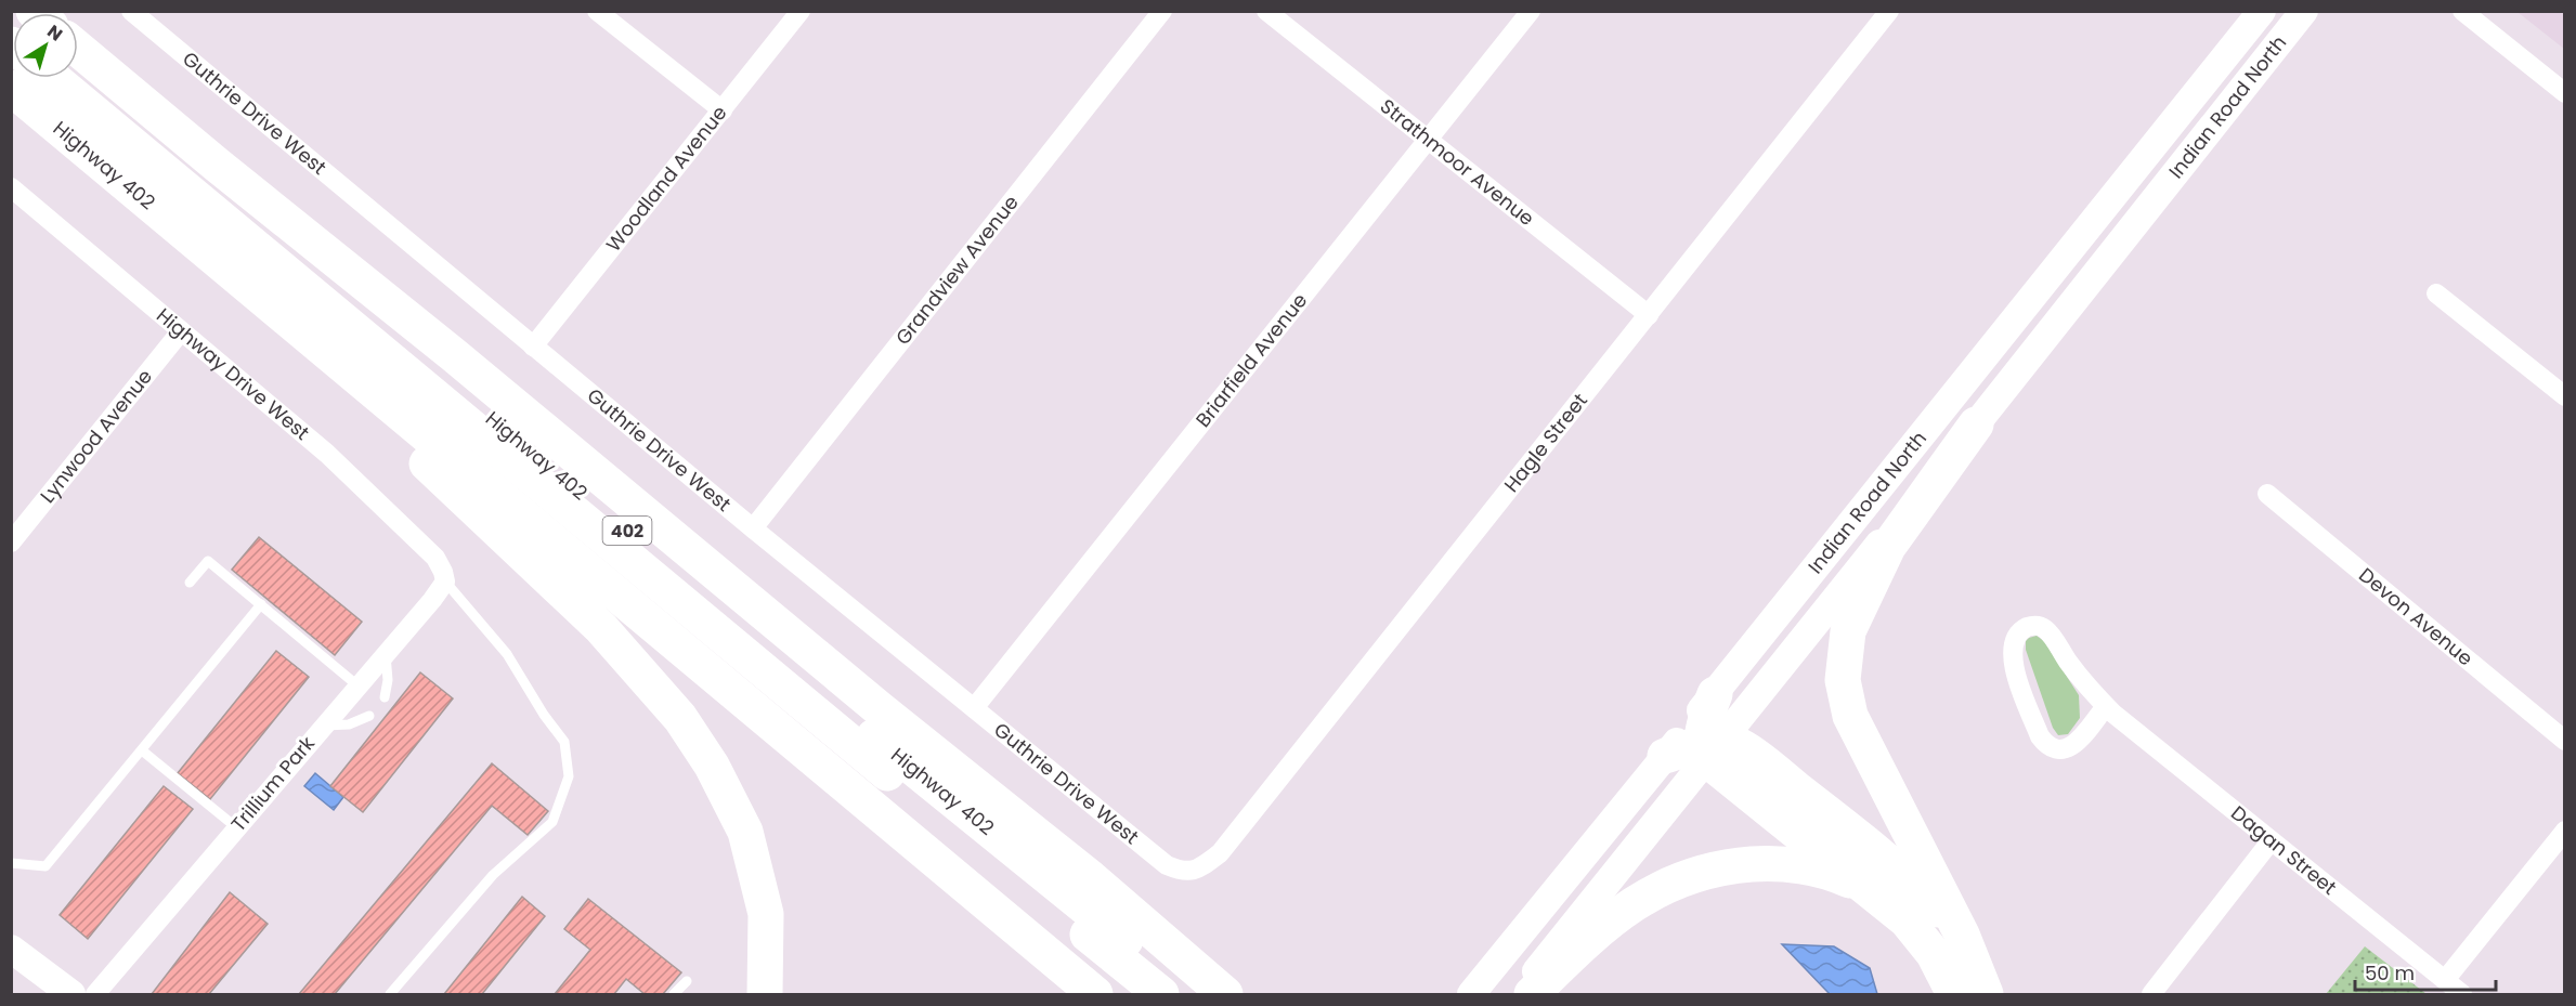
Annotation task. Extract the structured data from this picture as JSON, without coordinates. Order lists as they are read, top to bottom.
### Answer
{
  "streets": {
    "highway": ["Highway 402", "402"],
    "main road": ["Indian Road North"],
    "street": [
      "Guthrie Drive West",
      "Strathmoor Avenue",
      "Woodland Avenue",
      "Grandview Avenue",
      "Briarfield Avenue",
      "Highway Drive West",
      "Lynwood Avenue",
      "Hagle Street",
      "Devon Avenue",
      "Trillium Park",
      "Dagan Street"
    ]
  },
  "crossings": [
    ["Guthrie Drive West", "Woodland Avenue"],
    ["Guthrie Drive West", "Grandview Avenue"],
    ["Guthrie Drive West", "Briarfield Avenue"],
    ["Guthrie Drive West", "Hagle Street"],
    ["Strathmoor Avenue", "Briarfield Avenue"],
    ["Strathmoor Avenue", "Hagle Street"],
    ["Highway Drive West", "Lynwood Avenue"],
    ["Highway Drive West", "Trillium Park"]
  ],
  "scale_bar": "50 m",
  "north": "top right"
}
